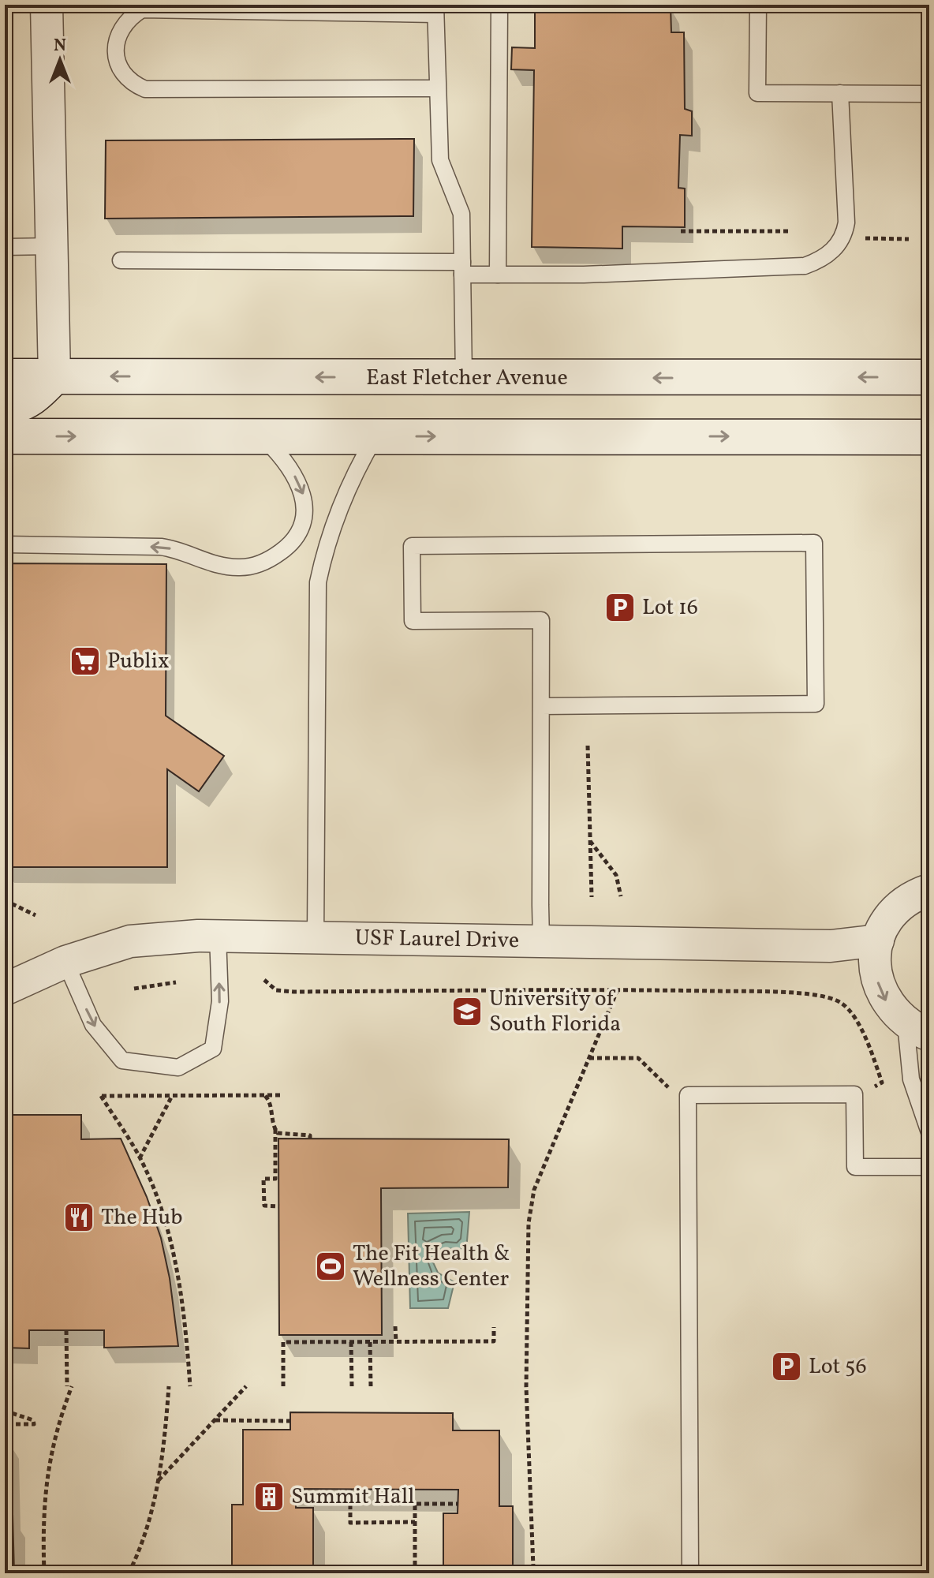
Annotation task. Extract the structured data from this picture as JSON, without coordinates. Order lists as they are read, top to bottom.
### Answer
{
  "streets": {
    "main road": ["East Fletcher Avenue"],
    "street": ["USF Laurel Drive"]
  },
  "places": {
    "parking": ["Lot 16", "Lot 56"],
    "supermarket": ["Publix"],
    "school or university": ["University of South Florida"],
    "restaurant": ["The Hub"],
    "sports": ["The Fit Health & Wellness Center"],
    "building": ["Summit Hall"]
  },
  "north": "top"
}
